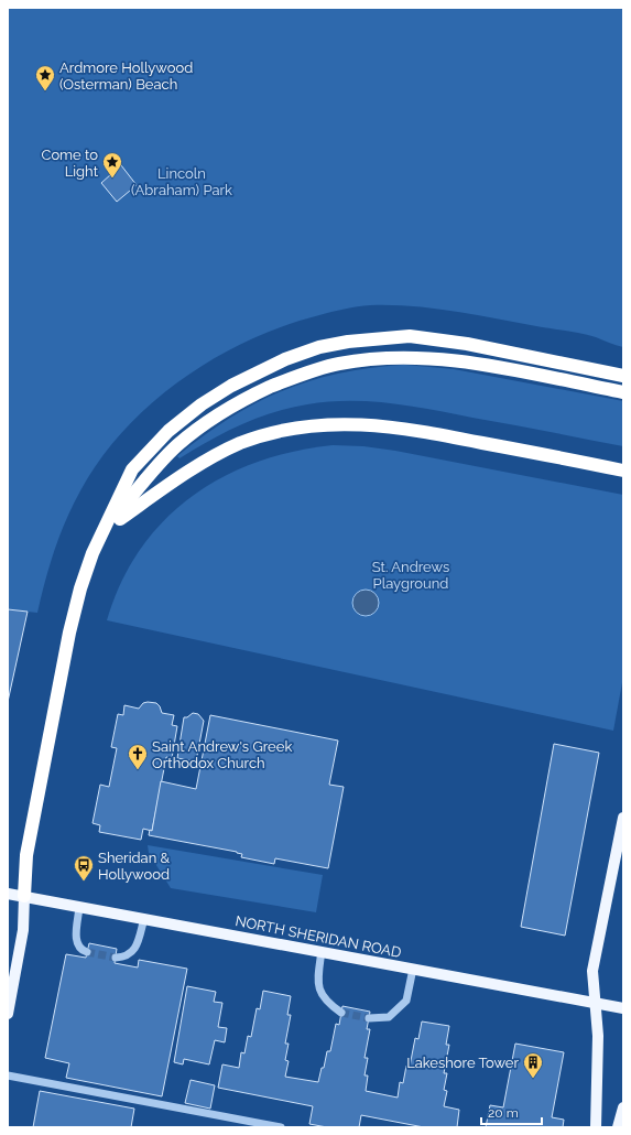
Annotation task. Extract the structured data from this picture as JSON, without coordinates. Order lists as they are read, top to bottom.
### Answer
{
  "streets": {
    "main road": ["NORTH SHERIDAN ROAD"]
  },
  "parks": ["Lincoln (Abraham) Park", "St. Andrews Playground"],
  "places": {
    "place": ["Ardmore Hollywood (Osterman) Beach", "Come to Light"],
    "church": ["Saint Andrew's Greek Orthodox Church"],
    "bus stop": ["Sheridan & Hollywood"],
    "building": ["Lakeshore Tower"]
  },
  "scale_bar": "20 m"
}
